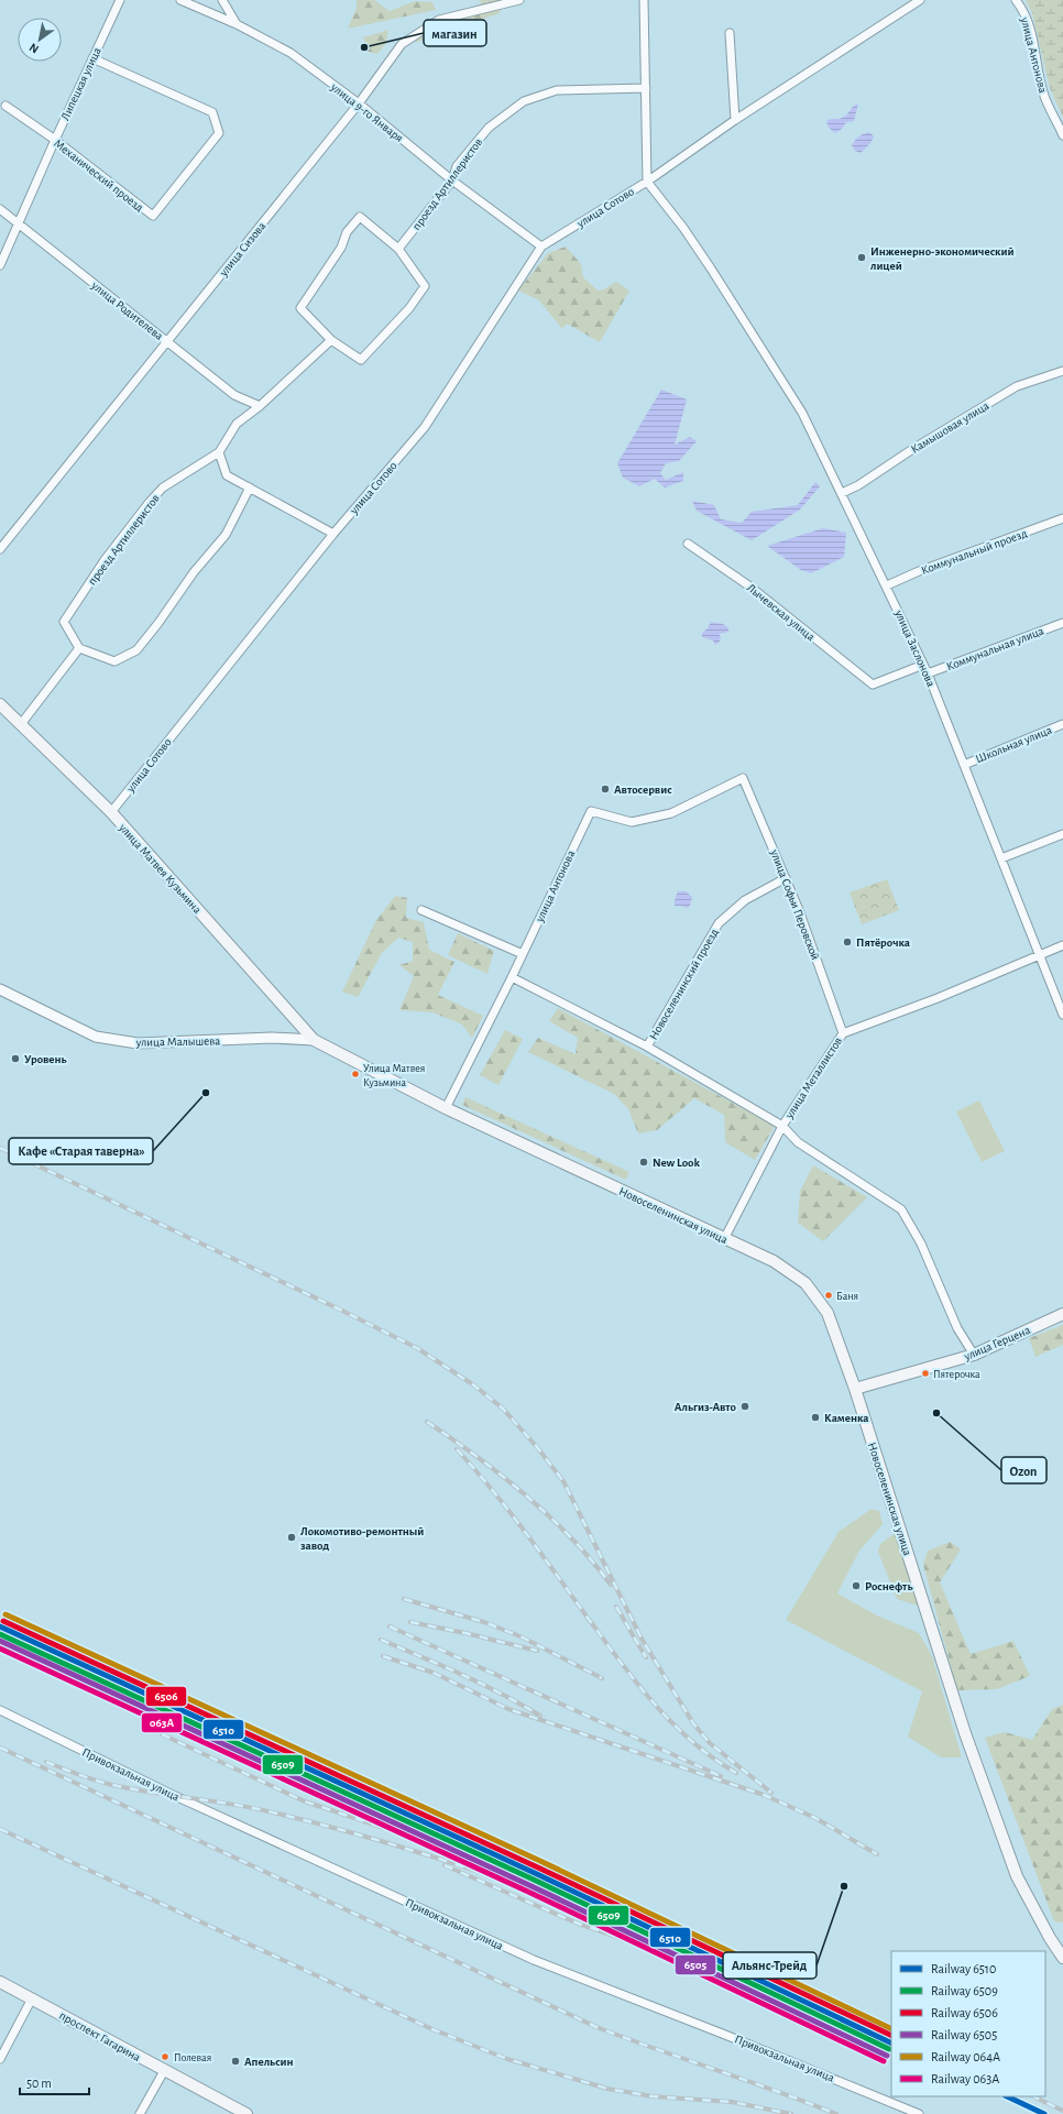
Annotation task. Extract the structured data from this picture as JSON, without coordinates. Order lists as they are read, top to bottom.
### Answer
{
  "streets": {
    "main road": [
      "улица Матвея Кузьмина",
      "Новоселенинская улица",
      "улица Герцена",
      "проспект Гагарина"
    ],
    "street": [
      "улица Антонова",
      "Липецкая улица",
      "улица 9-го Января",
      "Механический проезд",
      "проезд Артиллеристов",
      "улица Сотово",
      "улица Сизова",
      "улица Родителева",
      "Камышовая улица",
      "Коммунальный проезд",
      "Лычевская улица",
      "улица Заслонова",
      "Коммунальная улица",
      "Школьная улица",
      "улица Софьи Перовской",
      "Новоселенинский проезд",
      "улица Малышева",
      "улица Металлистов",
      "Привокзальная улица"
    ]
  },
  "crossings": [
    ["улица Антонова", "улица Софьи Перовской"],
    ["улица Антонова", "Новоселенинская улица"],
    ["Липецкая улица", "Механический проезд"],
    ["Липецкая улица", "улица Родителева"],
    ["улица 9-го Января", "проезд Артиллеристов"],
    ["улица 9-го Января", "улица Сотово"],
    ["улица 9-го Января", "улица Сизова"],
    ["проезд Артиллеристов", "улица Сотово"],
    ["проезд Артиллеристов", "улица Родителева"],
    ["улица Сотово", "улица Заслонова"],
    ["улица Сотово", "улица Матвея Кузьмина"],
    ["улица Сизова", "улица Родителева"],
    ["Камышовая улица", "улица Заслонова"],
    ["Коммунальный проезд", "улица Заслонова"],
    ["Лычевская улица", "улица Заслонова"],
    ["улица Заслонова", "Коммунальная улица"],
    ["улица Заслонова", "Школьная улица"],
    ["улица Заслонова", "улица Металлистов"],
    ["улица Матвея Кузьмина", "улица Малышева"],
    ["улица Матвея Кузьмина", "Новоселенинская улица"],
    ["улица Софьи Перовской", "Новоселенинский проезд"],
    ["улица Софьи Перовской", "улица Металлистов"],
    ["улица Малышева", "Новоселенинская улица"],
    ["улица Металлистов", "Новоселенинская улица"],
    ["Новоселенинская улица", "улица Герцена"]
  ],
  "places": [
    "магазин",
    "Инженерно-экономический лицей",
    "Автосервис",
    "Пятёрочка",
    "Уровень",
    "Улица Матвея Кузьмина",
    "Кафе «Старая таверна»",
    "New Look",
    "Баня",
    "Пятерочка",
    "Альгиз-Авто",
    "Ozon",
    "Каменка",
    "Локомотиво-ремонтный завод",
    "Роснефть",
    "Альянс-Трейд",
    "Полевая",
    "Апельсин"
  ],
  "lines": [
    "rail line 064А",
    "rail line 6506",
    "rail line 6510",
    "rail line 6509",
    "rail line 6505",
    "rail line 063А"
  ],
  "legend": [
    "Railway 6510",
    "Railway 6509",
    "Railway 6506",
    "Railway 6505",
    "Railway 064А",
    "Railway 063А"
  ],
  "scale_bar": "50 m",
  "north": "bottom left"
}
